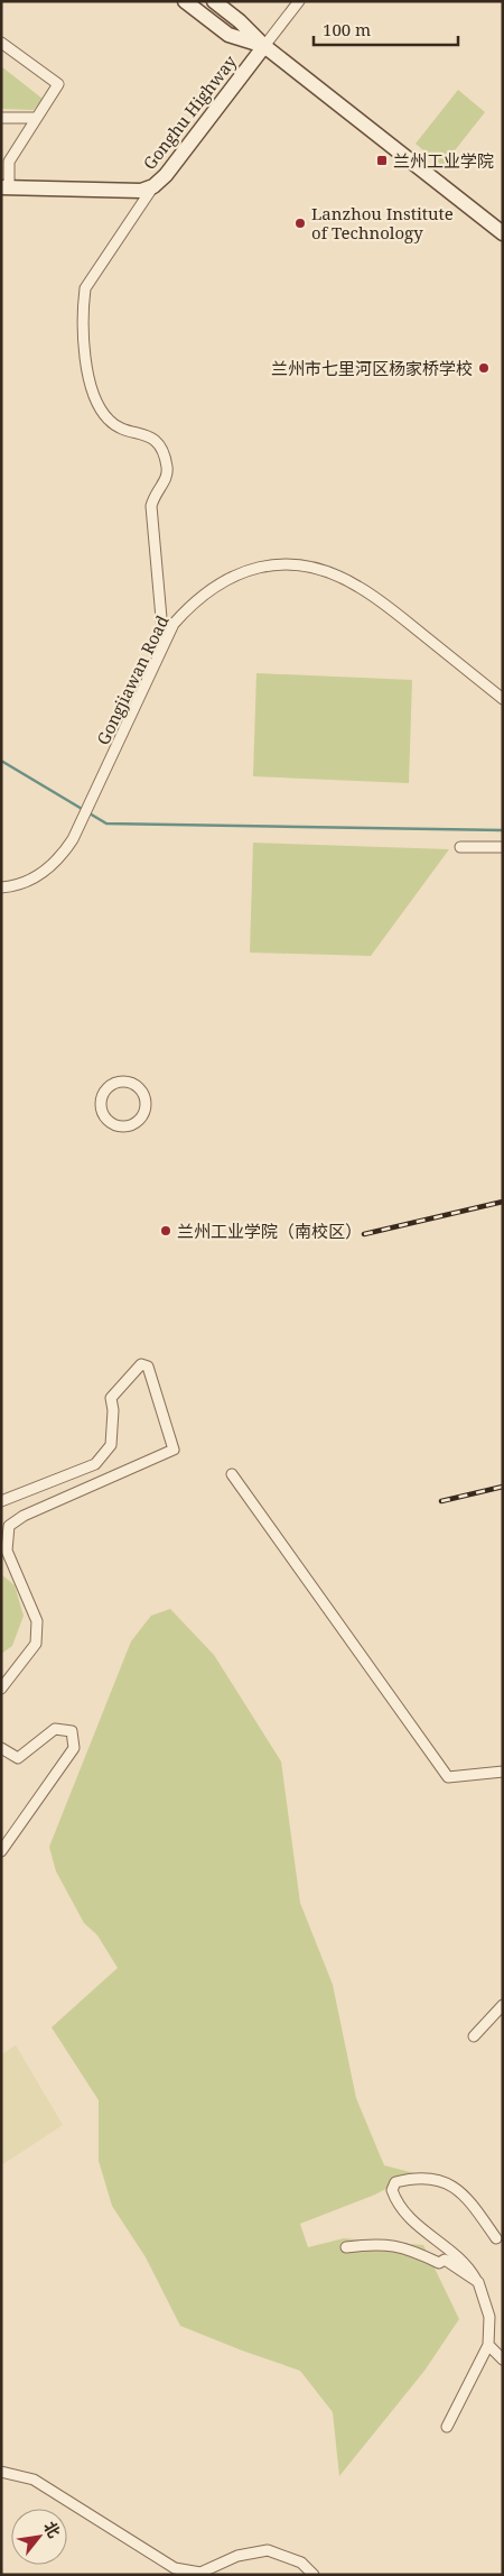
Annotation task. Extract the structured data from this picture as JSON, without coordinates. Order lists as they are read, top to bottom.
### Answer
{
  "streets": {
    "main road": ["Gonghu Highway"],
    "street": ["Gongjiawan Road"]
  },
  "places": {
    "transit": ["兰州工业学院"],
    "other": ["Lanzhou Institute of Technology", "兰州市七里河区杨家桥学校", "兰州工业学院（南校区）"]
  },
  "scale_bar": "100 m",
  "north": "top right"
}
